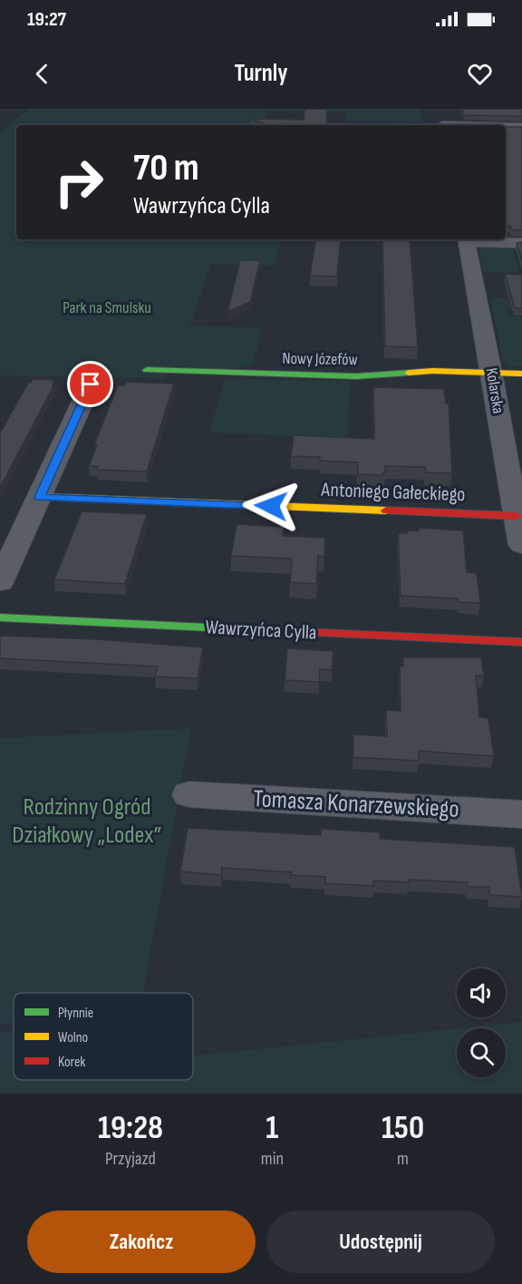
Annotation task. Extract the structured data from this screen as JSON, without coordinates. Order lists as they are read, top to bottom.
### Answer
{
  "streets": {
    "street": [
      "Nowy Józefów",
      "Kolarska",
      "Antoniego Gałeckiego",
      "Wawrzyńca Cylla",
      "Tomasza Konarzewskiego"
    ]
  },
  "crossings": [
    ["Nowy Józefów", "Kolarska"],
    ["Kolarska", "Antoniego Gałeckiego"]
  ],
  "parks": ["Park na Smulsku", "Rodzinny Ogród Działkowy „Lodex”"],
  "legend": ["Płynnie", "Wolno", "Korek"],
  "page": {
    "status": "19:27",
    "header": "Turnly",
    "turn": ["70 m", "Wawrzyńca Cylla"],
    "eta": [
      "19:28",
      "Przyjazd",
      "1",
      "min",
      "150",
      "m"
    ],
    "buttons": ["Zakończ", "Udostępnij"]
  }
}
